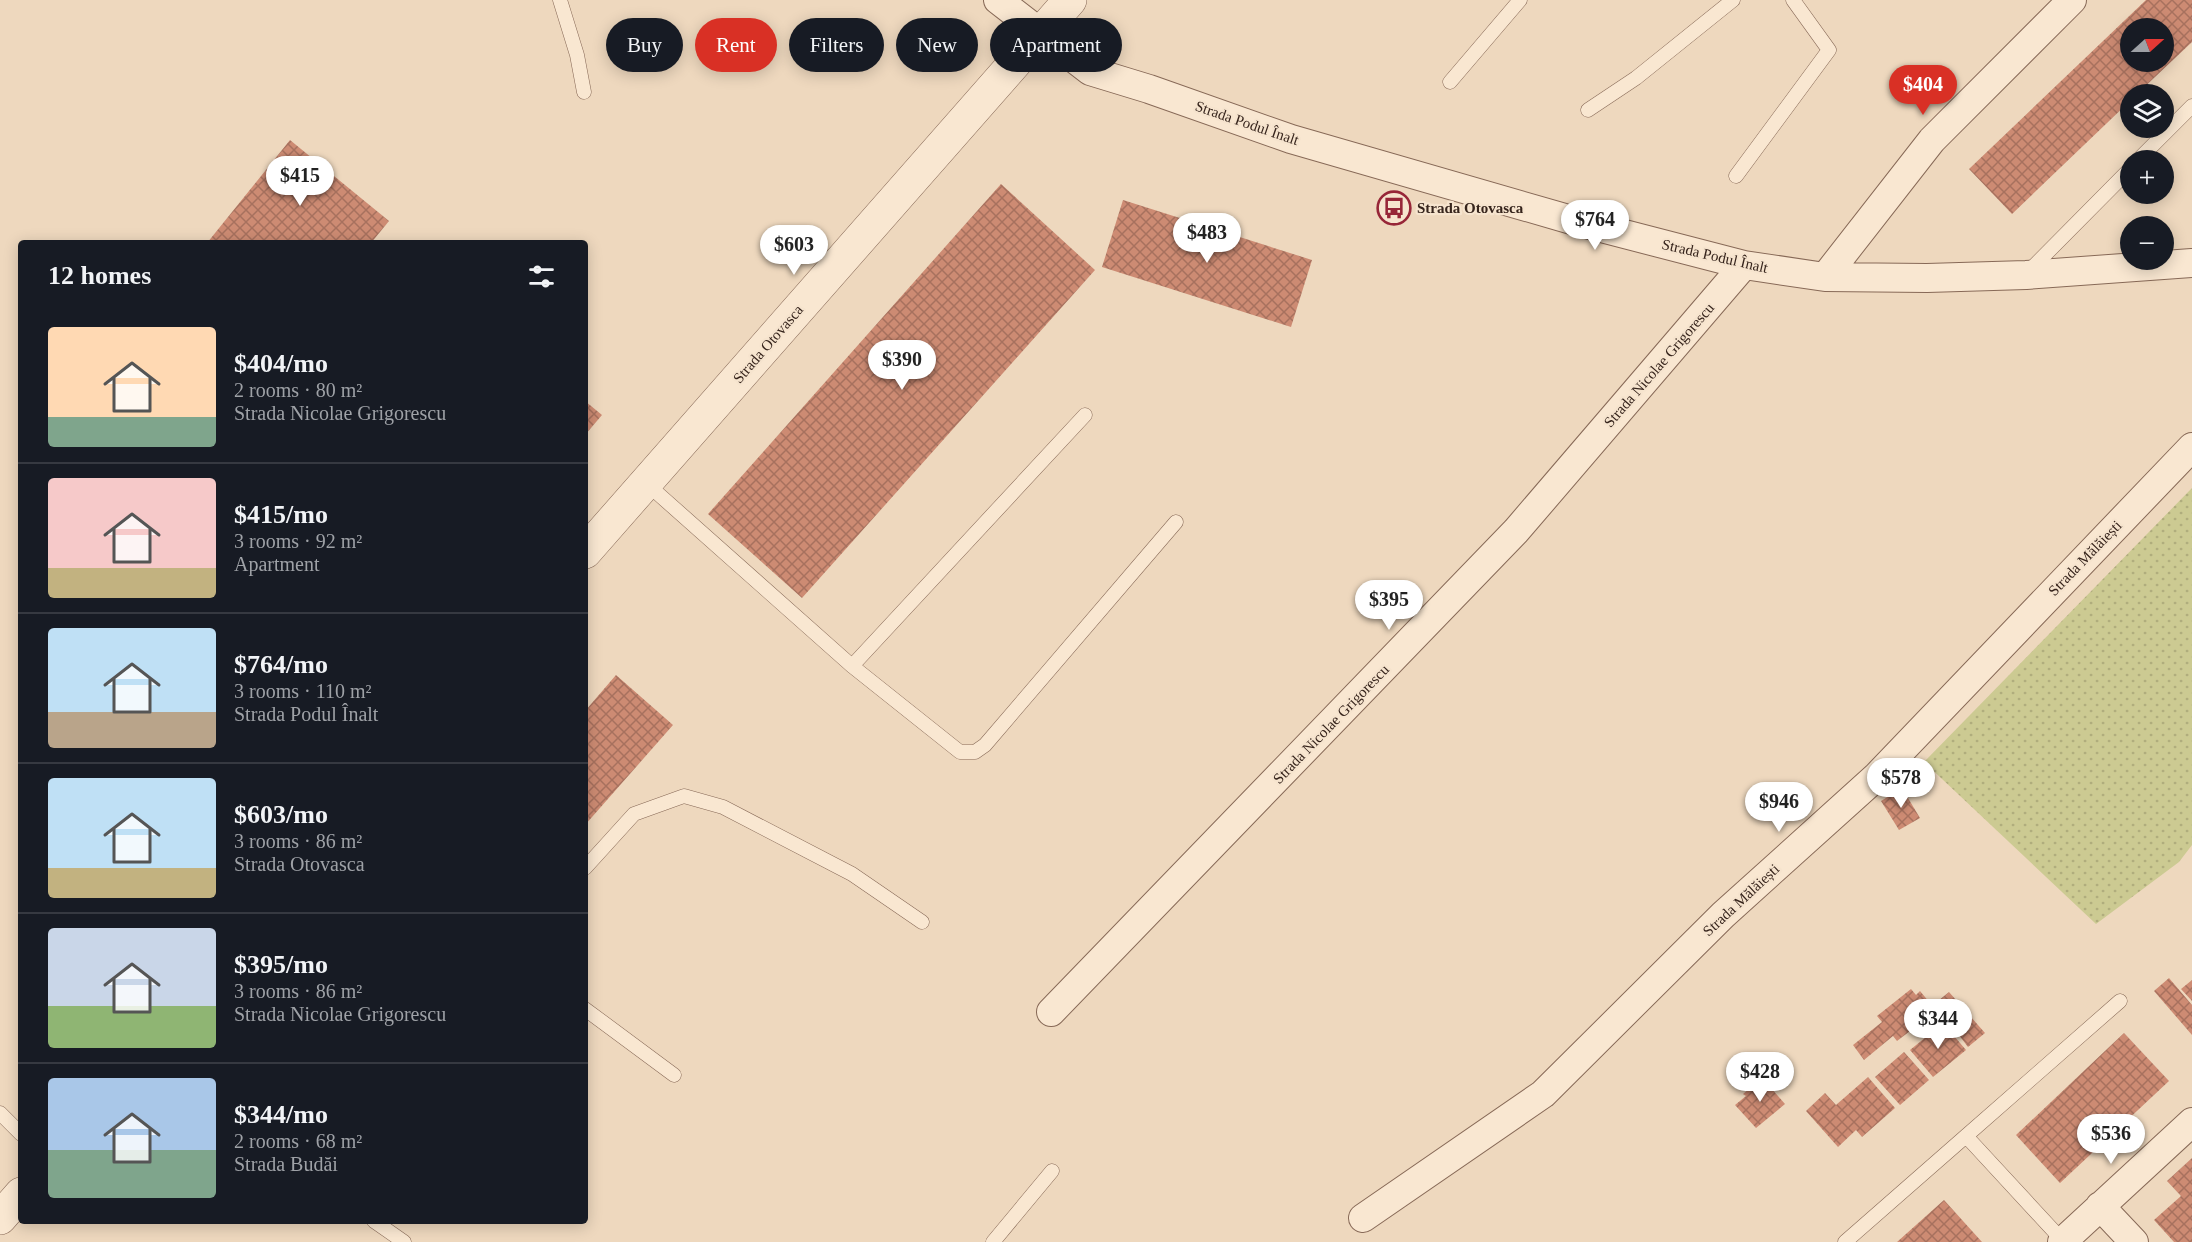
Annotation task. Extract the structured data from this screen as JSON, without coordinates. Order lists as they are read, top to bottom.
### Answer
{
  "streets": {
    "street": [
      "Strada Podul Înalt",
      "Strada Otovasca",
      "Strada Nicolae Grigorescu",
      "Strada Mălăiești"
    ]
  },
  "crossings": [
    ["Strada Podul Înalt", "Strada Nicolae Grigorescu"]
  ],
  "places": {
    "bus stop": ["Strada Otovasca"]
  },
  "north": "right",
  "page": {
    "map_buttons": ["+", "−"],
    "chip": [
      "Buy",
      "Rent",
      "Filters",
      "New",
      "Apartment"
    ],
    "price": [
      "$404",
      "$415",
      "$764",
      "$483",
      "$603",
      "$390",
      "$395",
      "$578",
      "$946",
      "$344",
      "$428",
      "$536"
    ],
    "heading": "12 homes",
    "list": [
      {
        "name": "$404/mo",
        "note": "2 rooms · 80 m² · Strada Nicolae Grigorescu"
      },
      {
        "name": "$415/mo",
        "note": "3 rooms · 92 m² · Apartment"
      },
      {
        "name": "$764/mo",
        "note": "3 rooms · 110 m² · Strada Podul Înalt"
      },
      {
        "name": "$603/mo",
        "note": "3 rooms · 86 m² · Strada Otovasca"
      },
      {
        "name": "$395/mo",
        "note": "3 rooms · 86 m² · Strada Nicolae Grigorescu"
      },
      {
        "name": "$344/mo",
        "note": "2 rooms · 68 m² · Strada Budăi"
      }
    ]
  }
}
